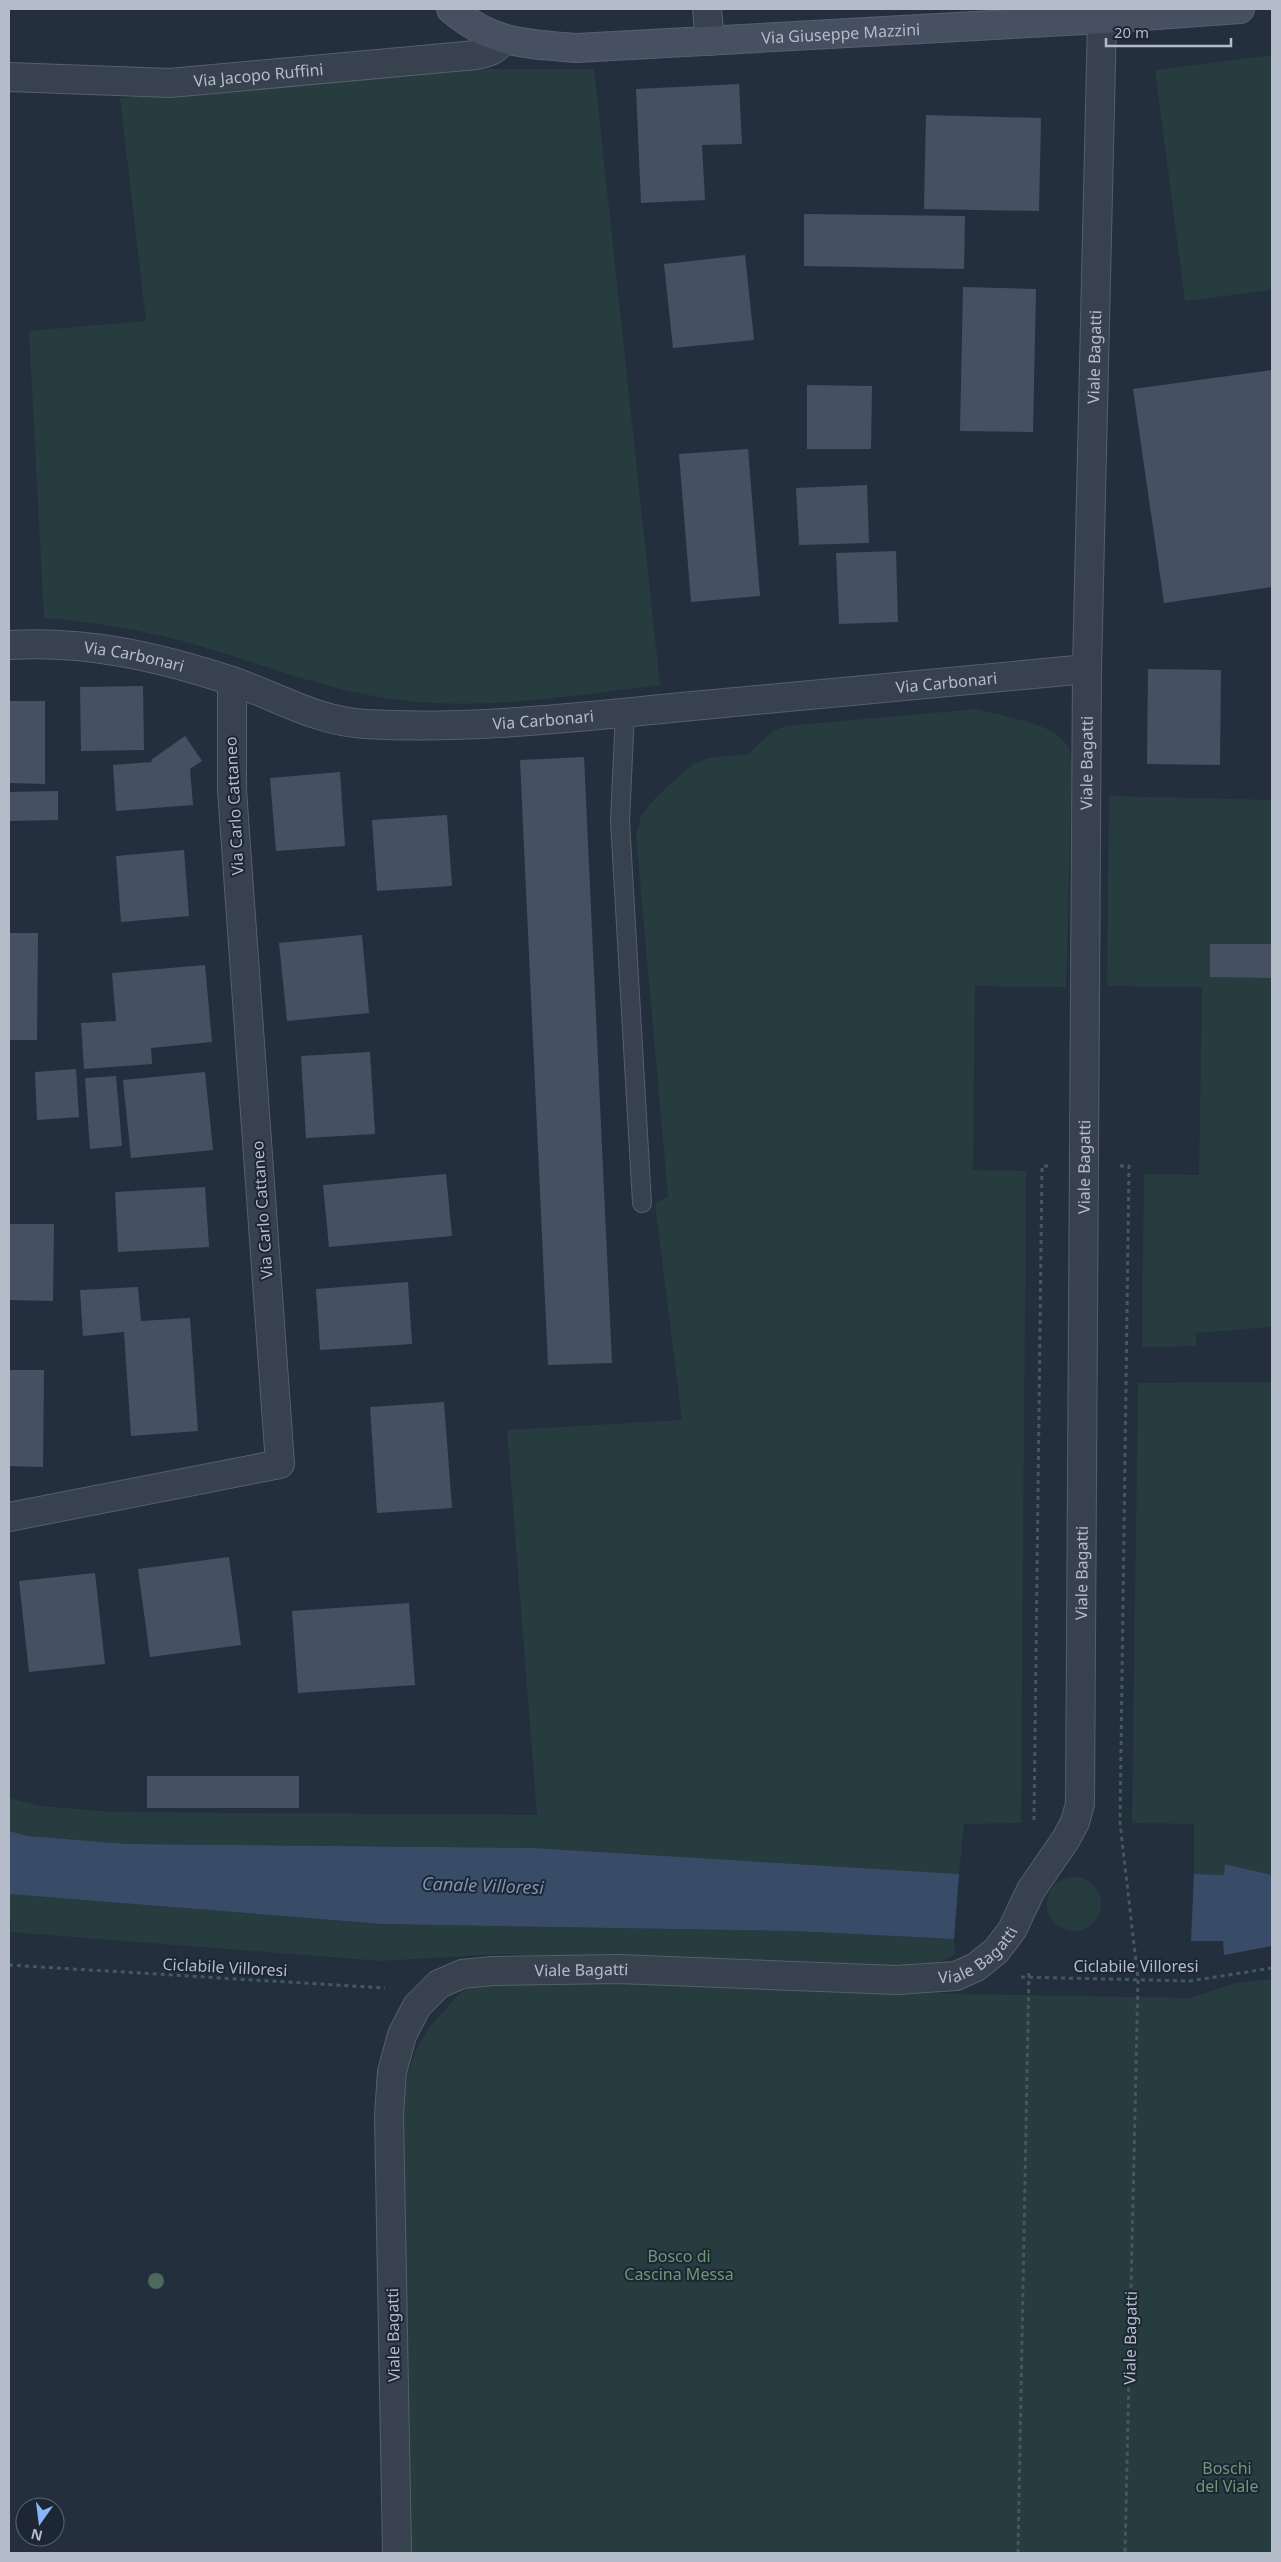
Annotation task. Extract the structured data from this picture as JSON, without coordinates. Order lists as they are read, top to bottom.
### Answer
{
  "streets": {
    "street": [
      "Via Giuseppe Mazzini",
      "Via Jacopo Ruffini",
      "Viale Bagatti",
      "Via Carbonari",
      "Via Carlo Cattaneo"
    ],
    "path": ["Ciclabile Villoresi"]
  },
  "crossings": [
    ["Via Giuseppe Mazzini", "Via Jacopo Ruffini"],
    ["Via Giuseppe Mazzini", "Viale Bagatti"],
    ["Viale Bagatti", "Via Carbonari"],
    ["Viale Bagatti", "Ciclabile Villoresi"],
    ["Via Carbonari", "Via Carlo Cattaneo"]
  ],
  "water": ["Canale Villoresi"],
  "parks": ["Bosco di Cascina Messa", "Boschi del Viale"],
  "scale_bar": "20 m",
  "north": "bottom"
}
